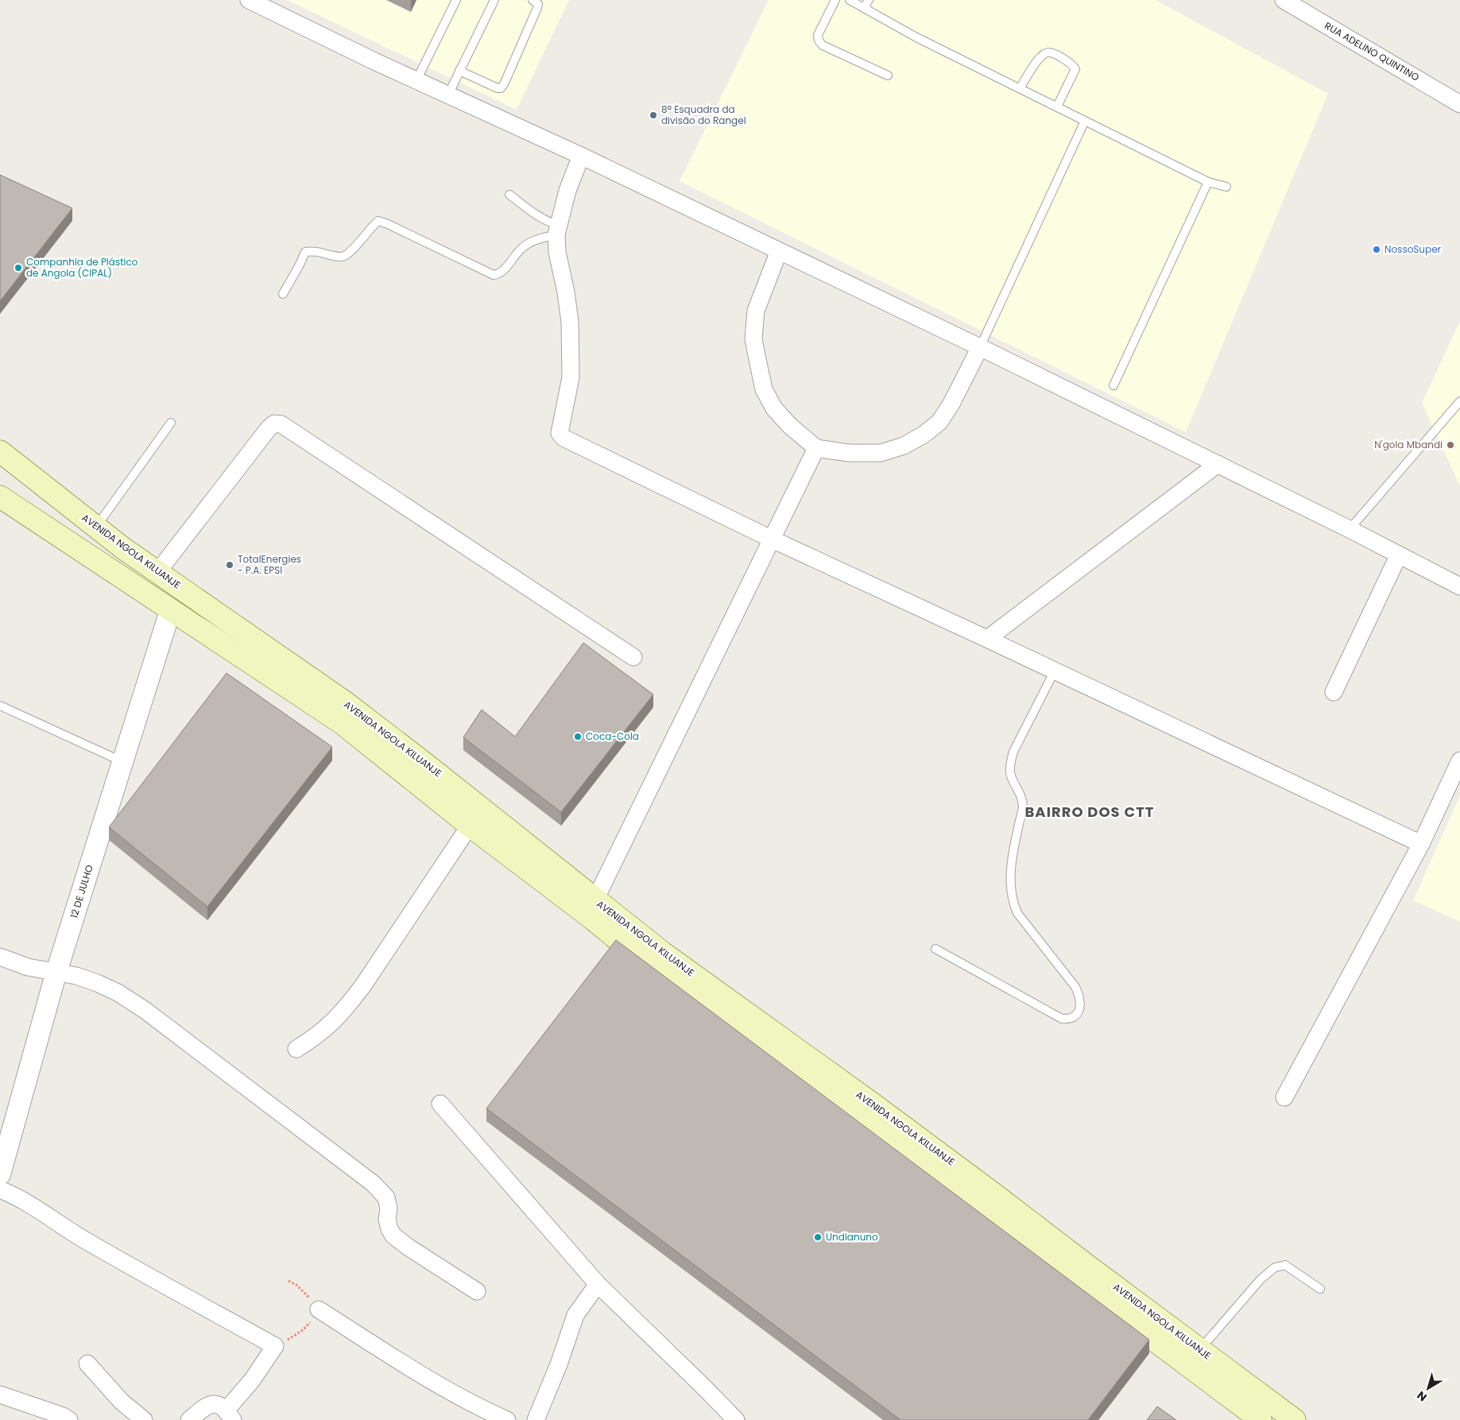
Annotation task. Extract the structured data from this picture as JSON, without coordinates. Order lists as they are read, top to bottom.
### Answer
{
  "streets": {
    "main road": ["AVENIDA NGOLA KILUANJE"],
    "street": ["RUA ADELINO QUINTINO", "12 DE JULHO"]
  },
  "crossings": [
    ["AVENIDA NGOLA KILUANJE", "12 DE JULHO"]
  ],
  "districts": ["BAIRRO DOS CTT"],
  "places": [
    "8ª Esquadra da divisão do Rangel",
    "NossoSuper",
    "Companhia de Plástico de Angola (CIPAL)",
    "N'gola Mbandi",
    "TotalEnergies - P.A. EPSI",
    "Coca-Cola",
    "Undianuno"
  ],
  "north": "bottom left"
}
